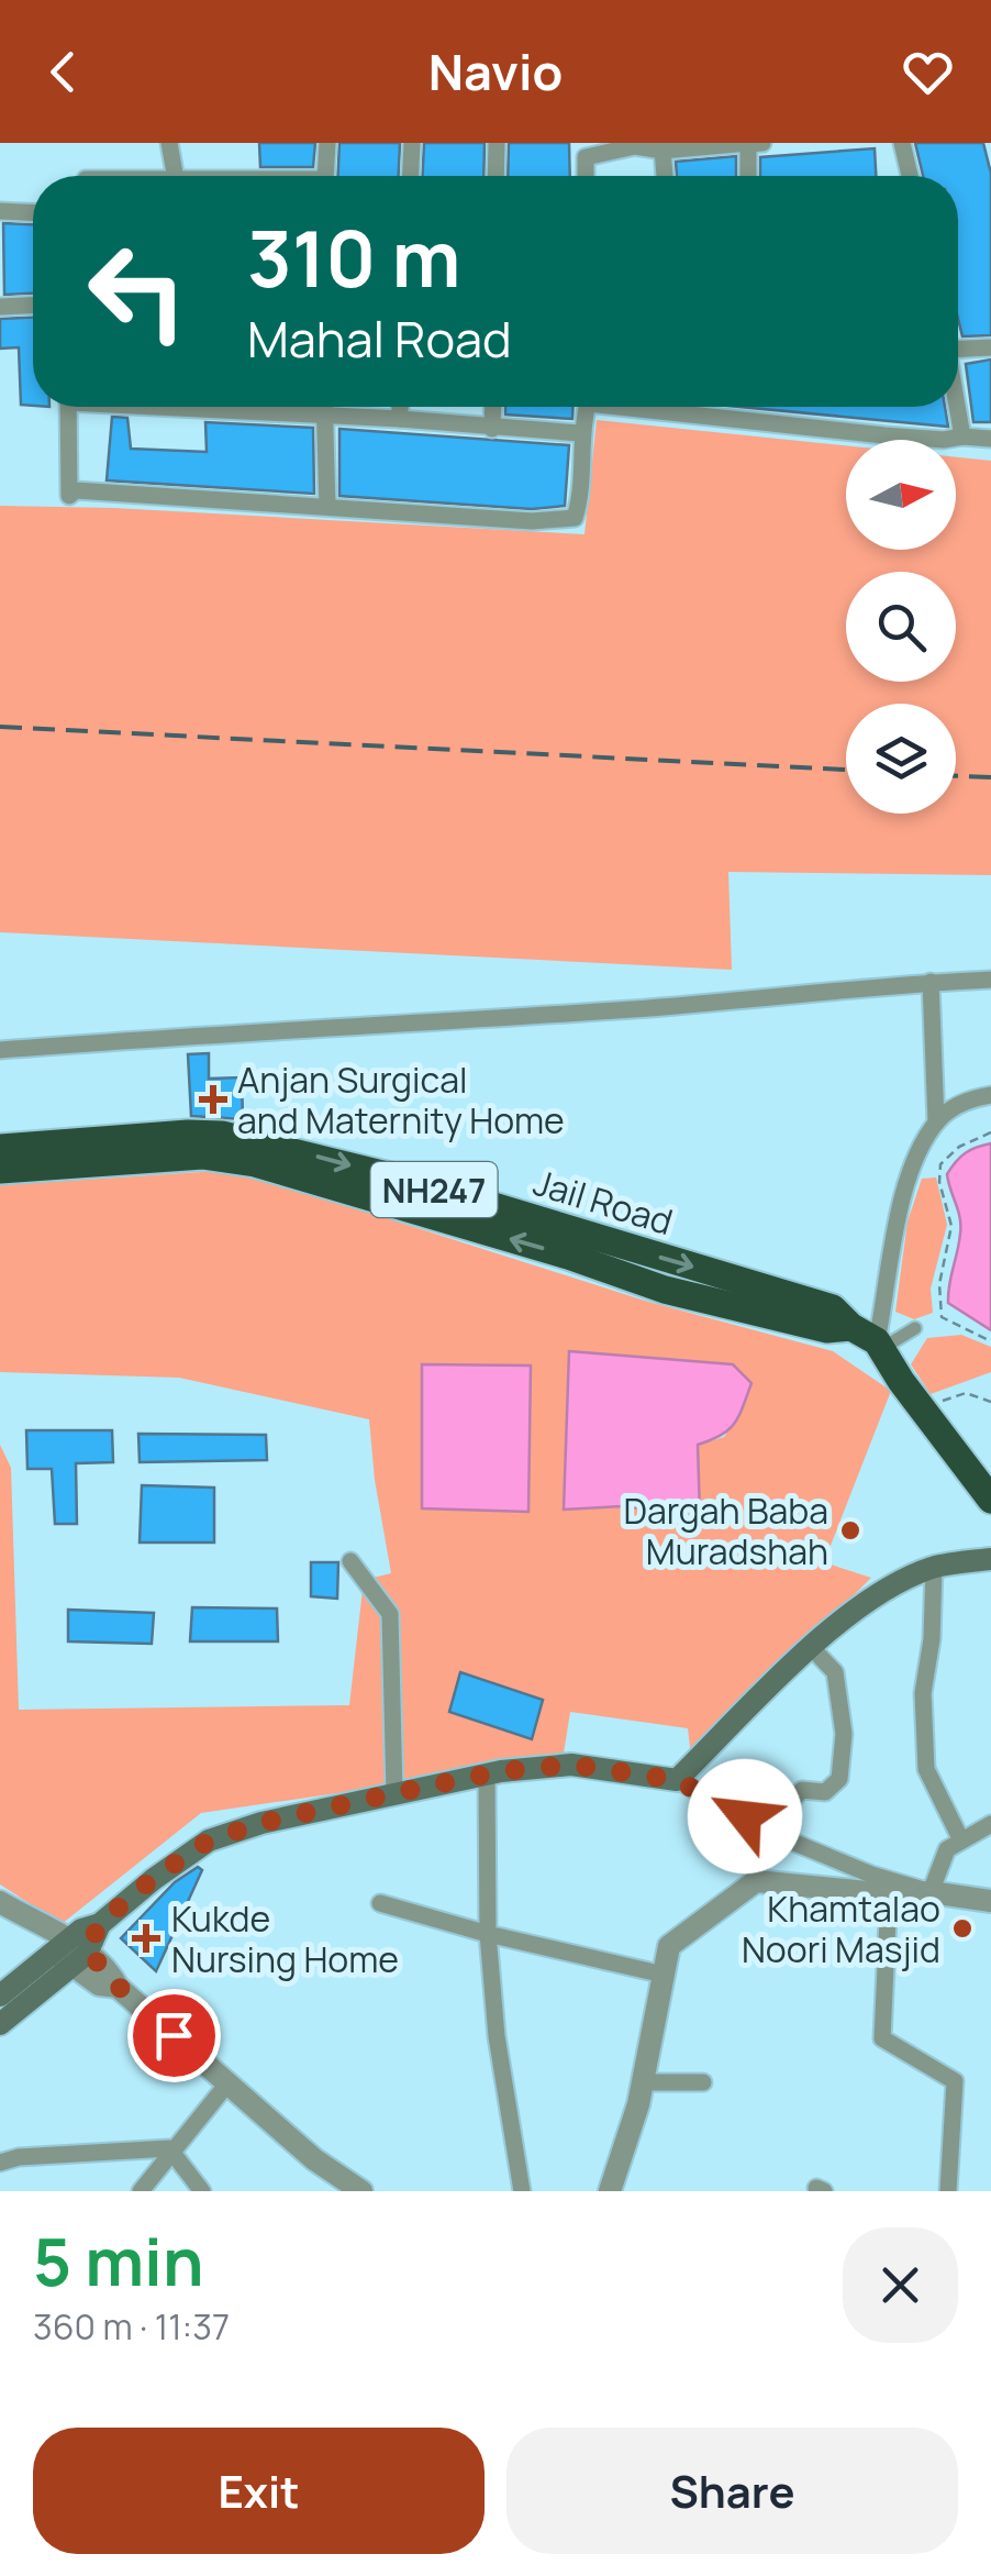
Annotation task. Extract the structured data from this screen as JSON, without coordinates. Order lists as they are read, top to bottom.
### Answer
{
  "streets": {
    "highway": ["NH247", "Jail Road"]
  },
  "places": {
    "health": ["Anjan Surgical and Maternity Home", "Kukde Nursing Home"],
    "other": ["Dargah Baba Muradshah", "Khamtalao Noori Masjid"]
  },
  "north": "right",
  "page": {
    "header": "Navio",
    "turn": ["310 m", "Mahal Road"],
    "heading": ["5 min", "360 m · 11:37"],
    "buttons": ["Exit", "Share"]
  }
}
